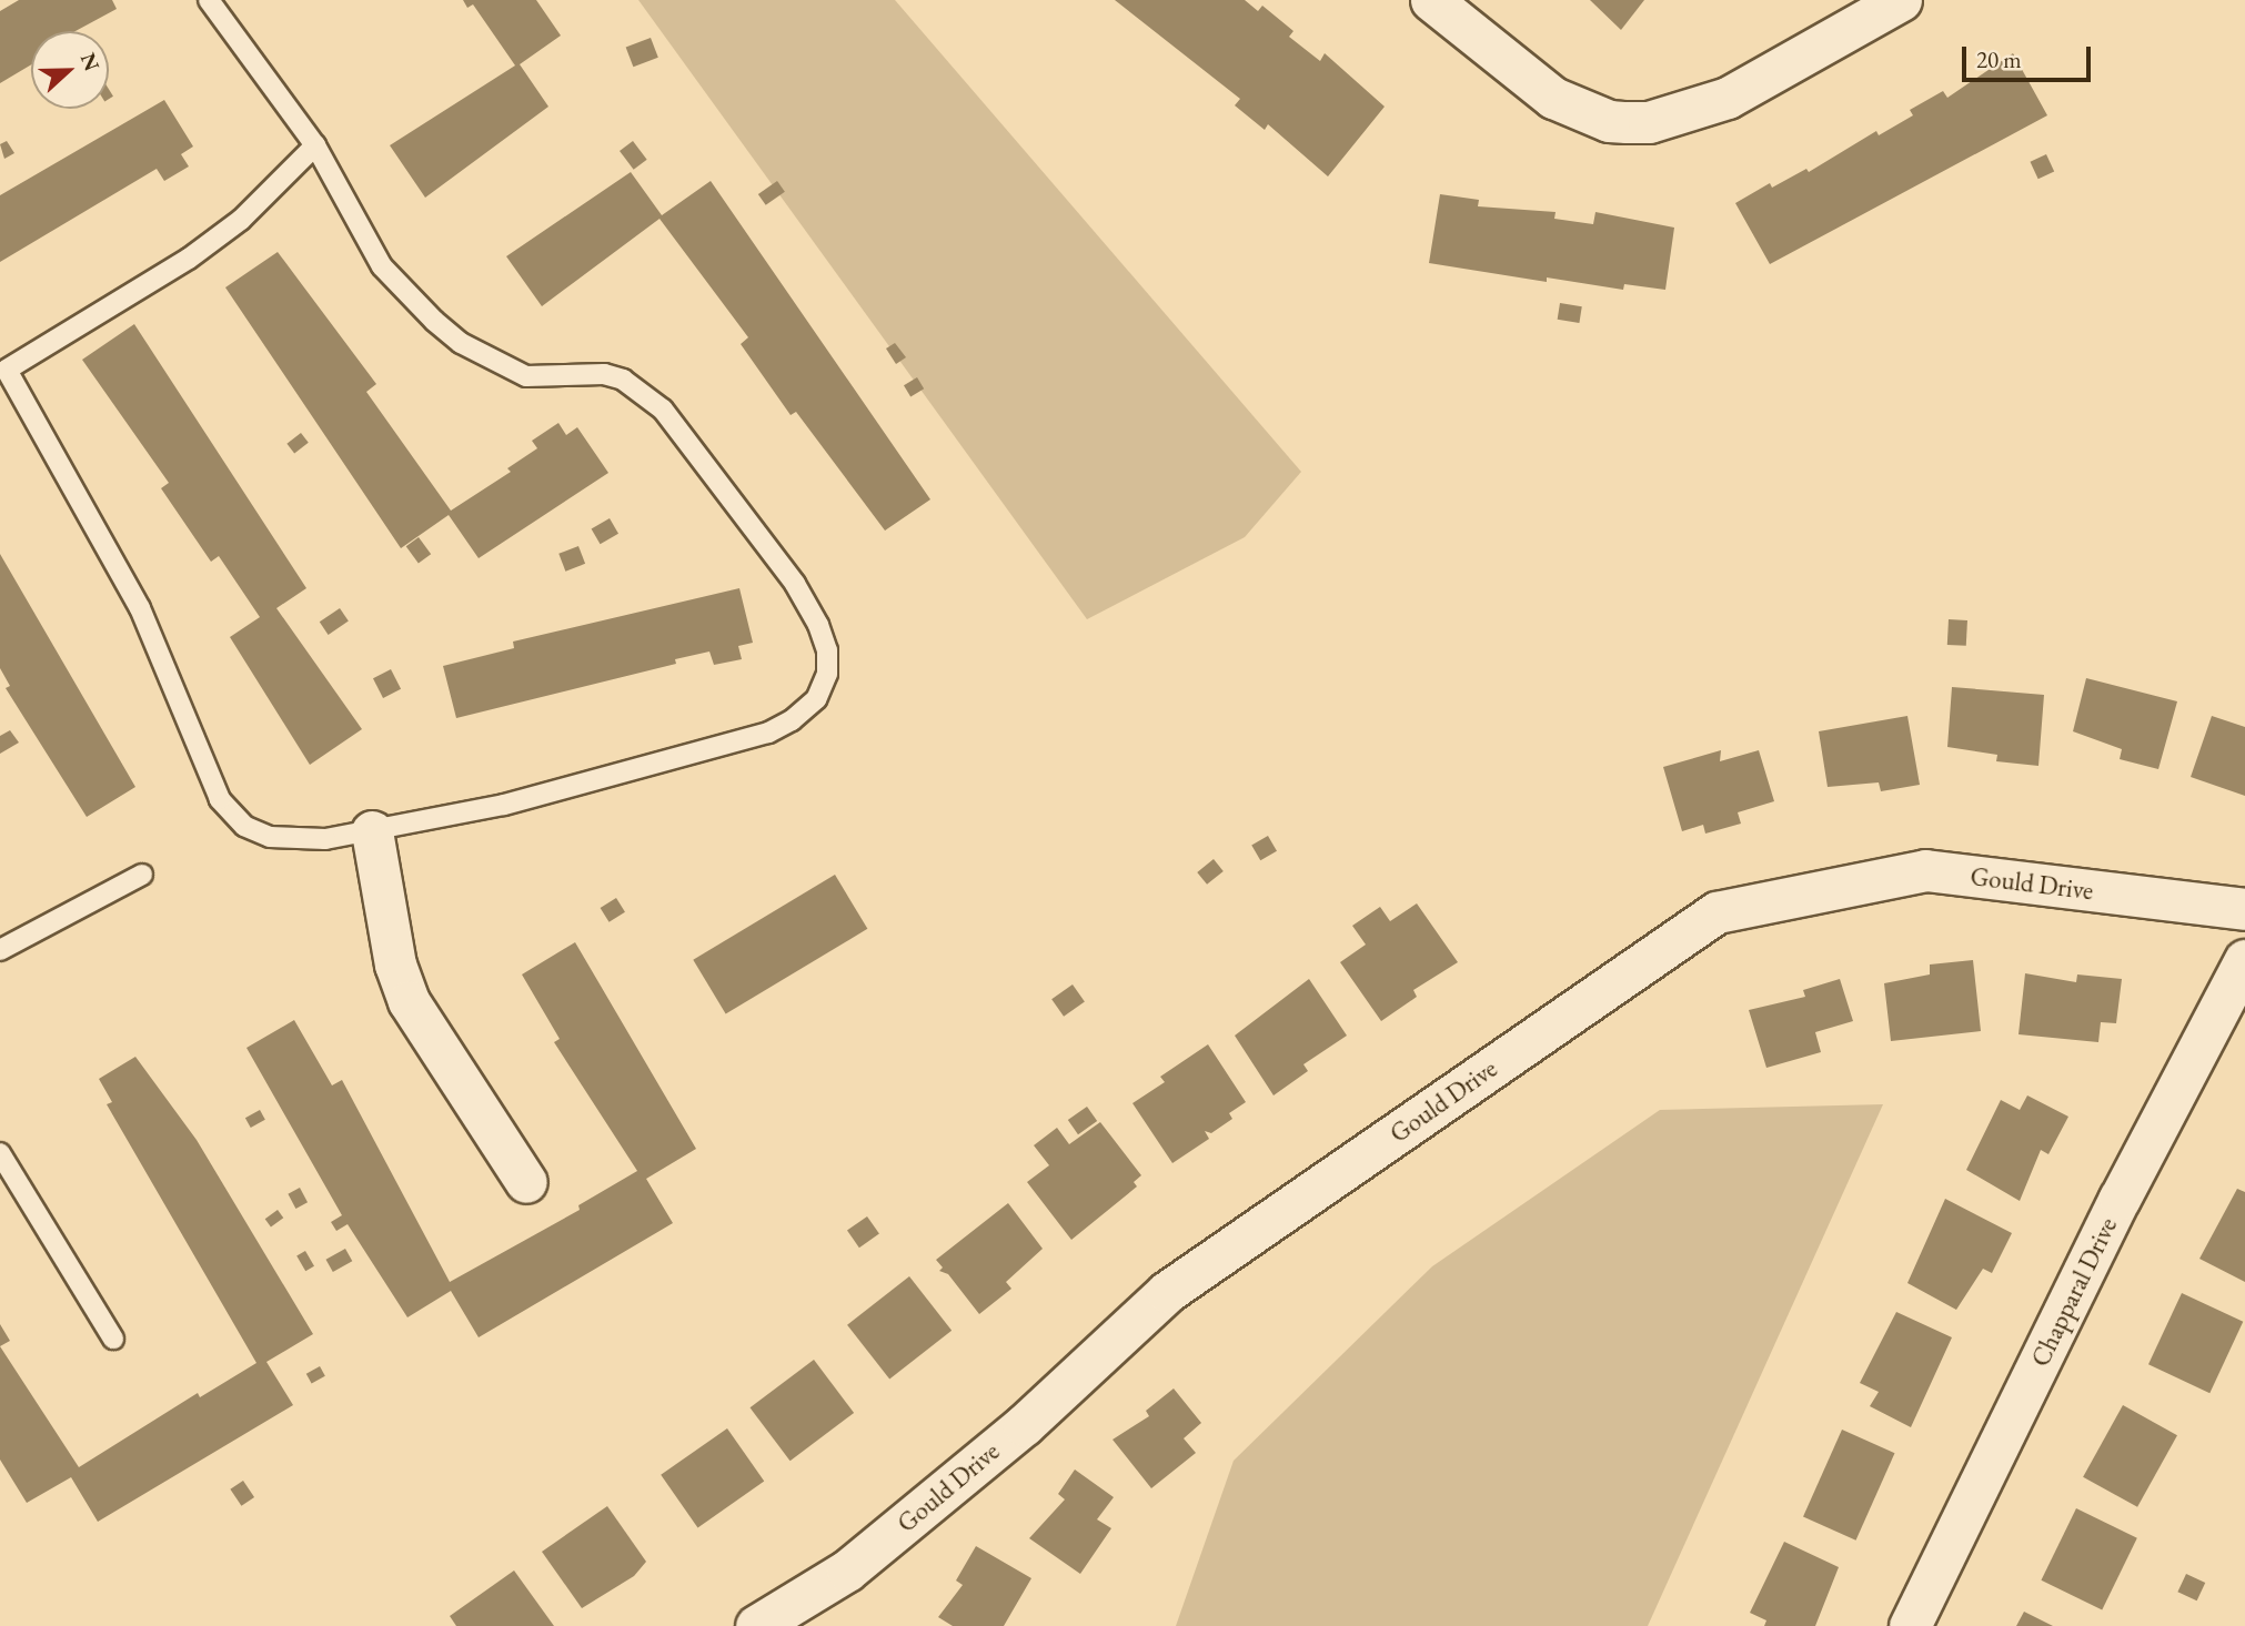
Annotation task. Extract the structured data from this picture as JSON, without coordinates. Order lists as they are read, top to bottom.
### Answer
{
  "streets": {
    "street": ["Gould Drive", "Chapparal Drive"]
  },
  "scale_bar": "20 m",
  "north": "right"
}
